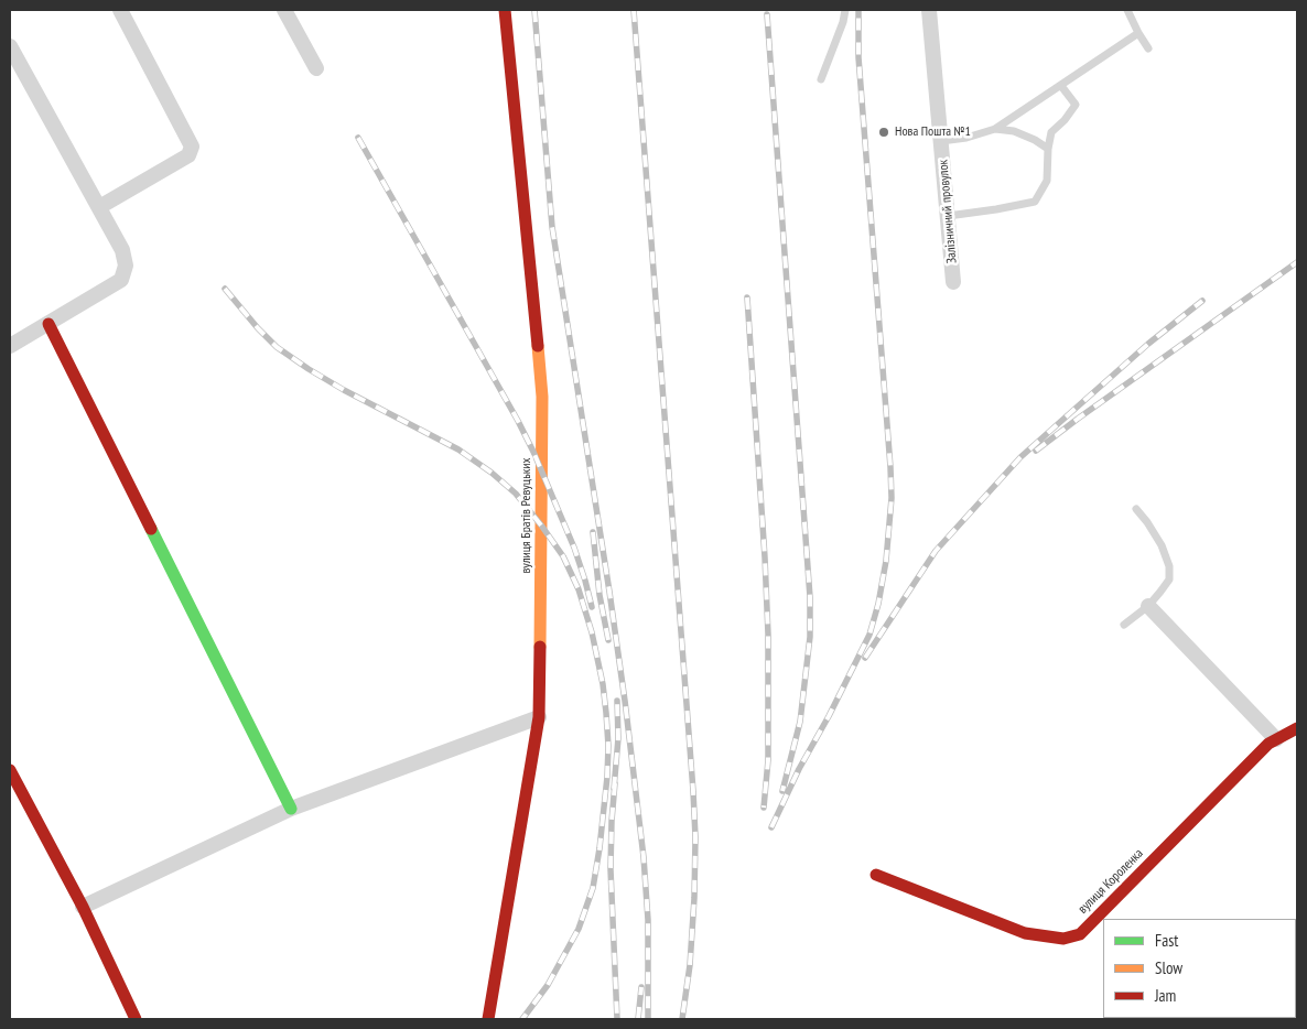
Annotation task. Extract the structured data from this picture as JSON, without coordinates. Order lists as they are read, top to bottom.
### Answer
{
  "streets": {
    "street": ["Залізничний провулок", "вулиця Братів Ревуцьких", "вулиця Короленка"]
  },
  "places": ["Нова Пошта №1"],
  "legend": ["Fast", "Slow", "Jam"]
}
